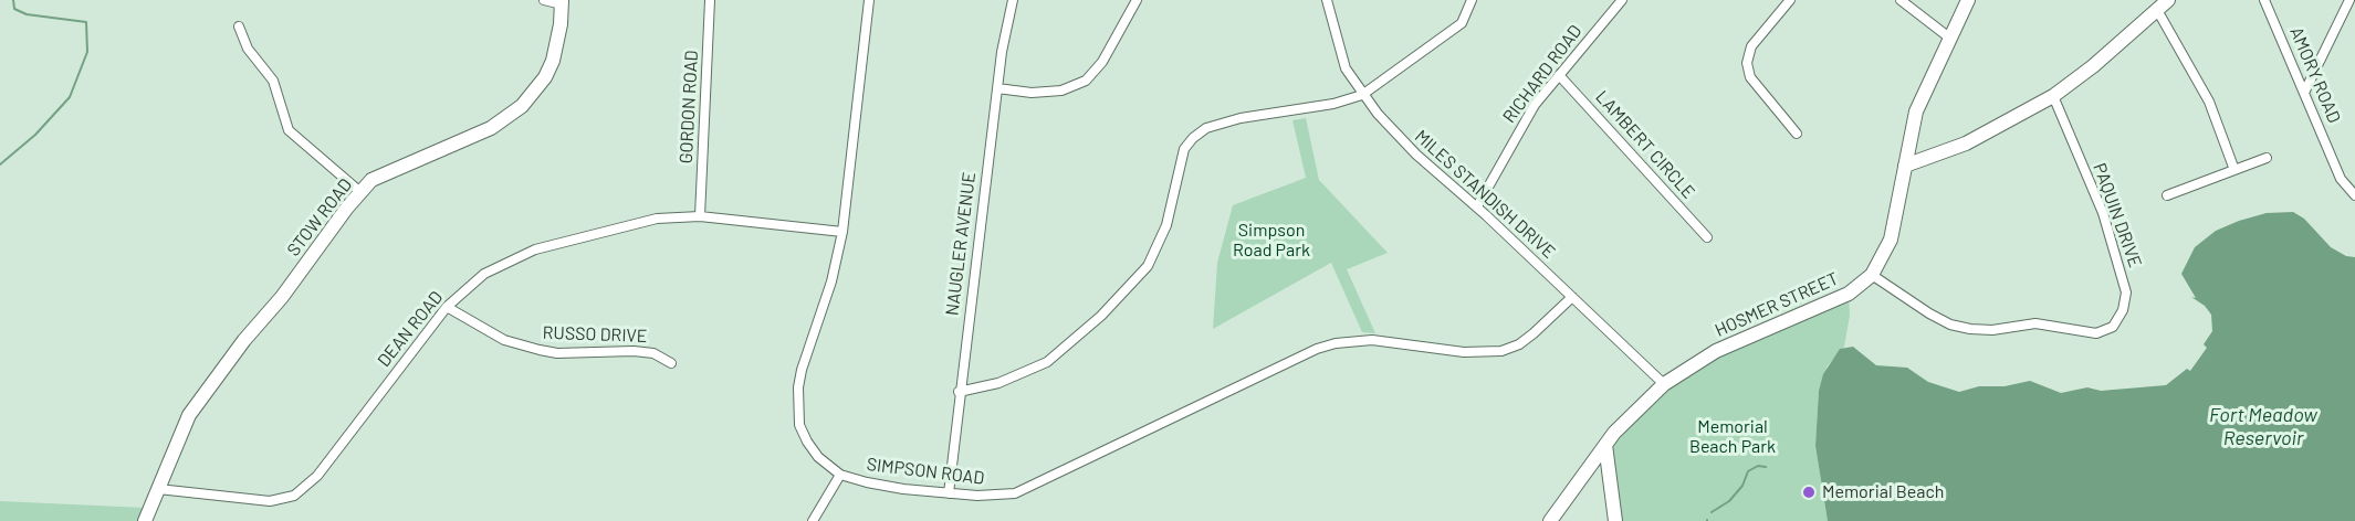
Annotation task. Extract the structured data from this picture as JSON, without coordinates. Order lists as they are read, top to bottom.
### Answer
{
  "streets": {
    "street": [
      "RICHARD ROAD",
      "AMORY ROAD",
      "GORDON ROAD",
      "LAMBERT CIRCLE",
      "MILES STANDISH DRIVE",
      "PAQUIN DRIVE",
      "STOW ROAD",
      "NAUGLER AVENUE",
      "HOSMER STREET",
      "DEAN ROAD",
      "RUSSO DRIVE",
      "SIMPSON ROAD"
    ]
  },
  "crossings": [
    ["RICHARD ROAD", "LAMBERT CIRCLE"],
    ["RICHARD ROAD", "MILES STANDISH DRIVE"],
    ["GORDON ROAD", "DEAN ROAD"],
    ["MILES STANDISH DRIVE", "HOSMER STREET"],
    ["MILES STANDISH DRIVE", "SIMPSON ROAD"],
    ["PAQUIN DRIVE", "HOSMER STREET"],
    ["STOW ROAD", "DEAN ROAD"],
    ["NAUGLER AVENUE", "SIMPSON ROAD"],
    ["DEAN ROAD", "RUSSO DRIVE"],
    ["DEAN ROAD", "SIMPSON ROAD"]
  ],
  "water": ["Fort Meadow Reservoir"],
  "parks": ["Simpson Road Park", "Memorial Beach Park"],
  "places": ["Memorial Beach"]
}
